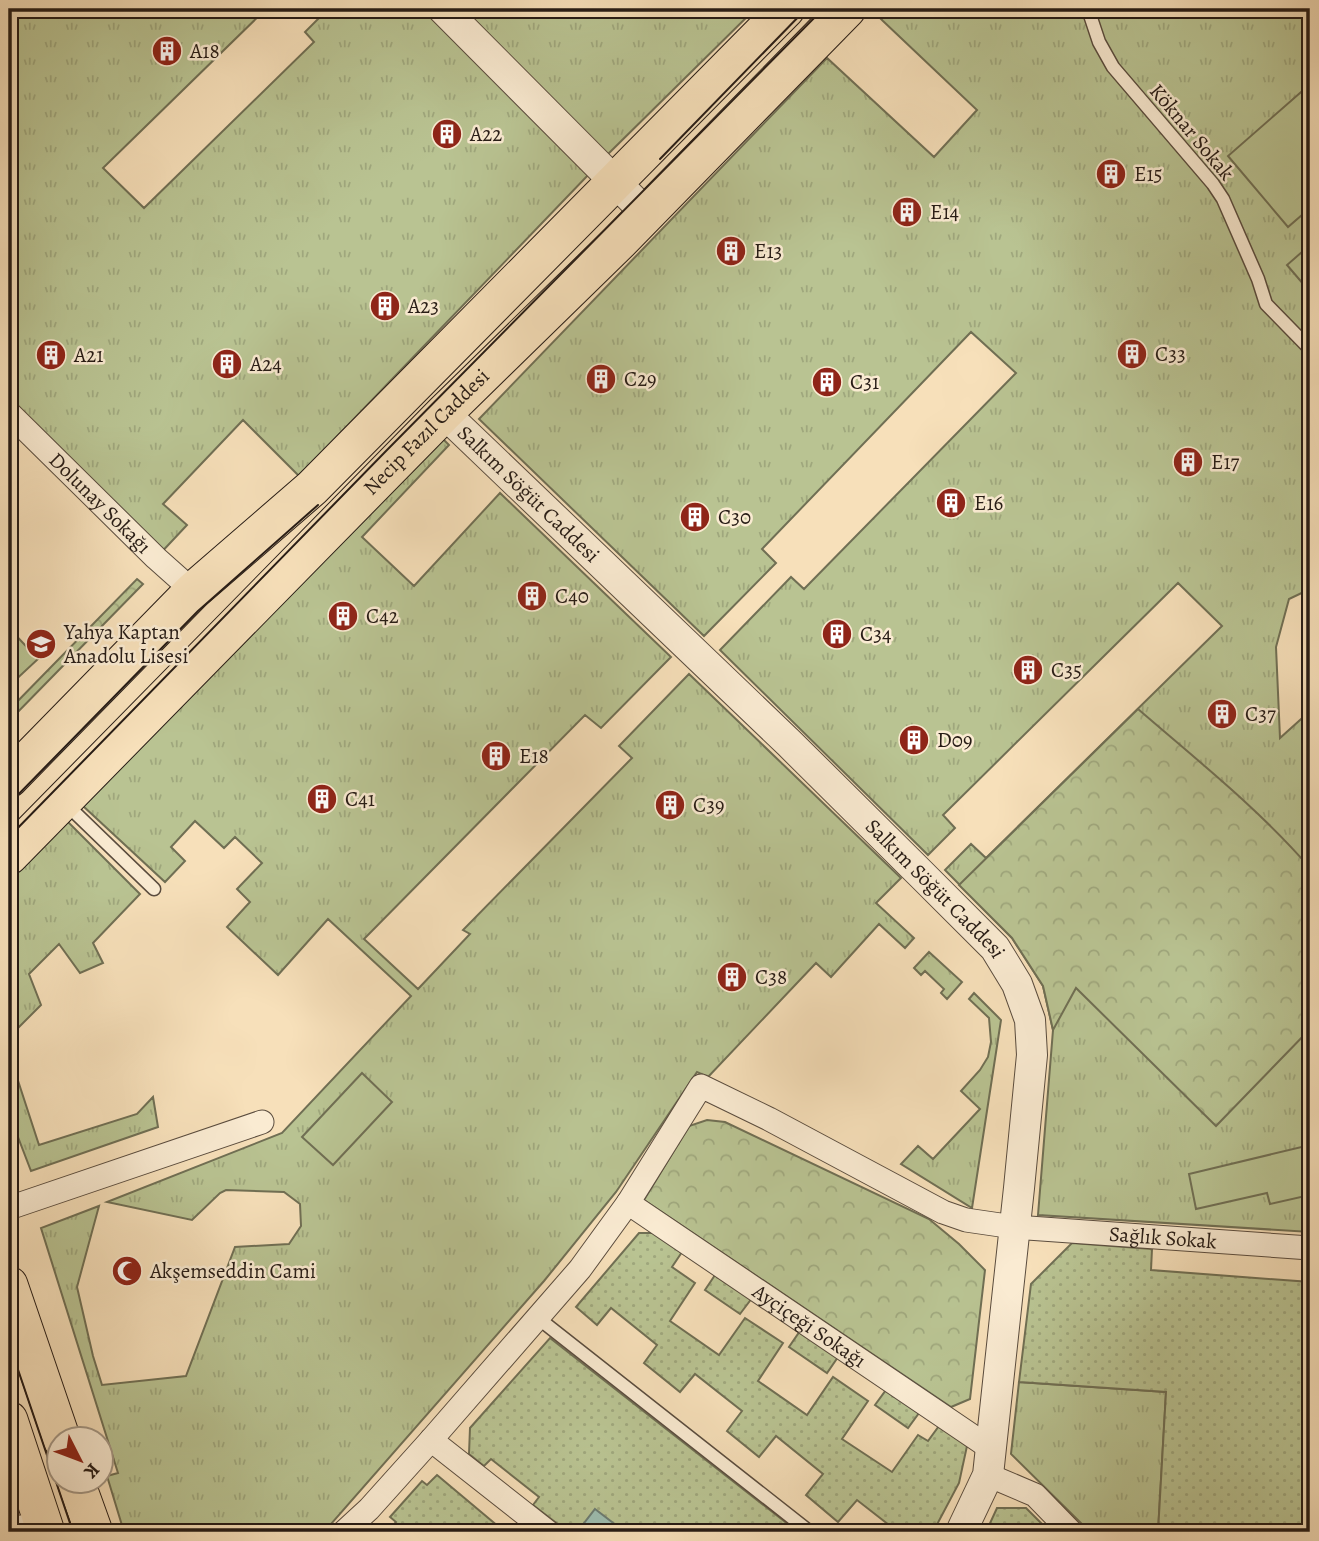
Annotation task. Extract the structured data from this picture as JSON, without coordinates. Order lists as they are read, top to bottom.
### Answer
{
  "streets": {
    "main road": ["Necip Fazıl Caddesi"],
    "street": [
      "Salkım Söğüt Caddesi",
      "Dolunay Sokağı",
      "Sağlık Sokak",
      "Ayçiçeği Sokağı"
    ],
    "lane": ["Köknar Sokak"]
  },
  "crossings": [
    ["Necip Fazıl Caddesi", "Salkım Söğüt Caddesi"],
    ["Necip Fazıl Caddesi", "Dolunay Sokağı"],
    ["Salkım Söğüt Caddesi", "Sağlık Sokak"],
    ["Salkım Söğüt Caddesi", "Ayçiçeği Sokağı"],
    ["Sağlık Sokak", "Ayçiçeği Sokağı"]
  ],
  "places": {
    "building": [
      "A18",
      "A22",
      "E15",
      "E14",
      "E13",
      "A23",
      "C33",
      "A21",
      "A24",
      "C29",
      "C31",
      "E17",
      "E16",
      "C30",
      "C40",
      "C42",
      "C34",
      "C35",
      "C37",
      "D09",
      "E18",
      "C41",
      "C39",
      "C38"
    ],
    "school or university": ["Yahya Kaptan Anadolu Lisesi"],
    "mosque": ["Akşemseddin Cami"]
  },
  "north": "bottom right"
}
